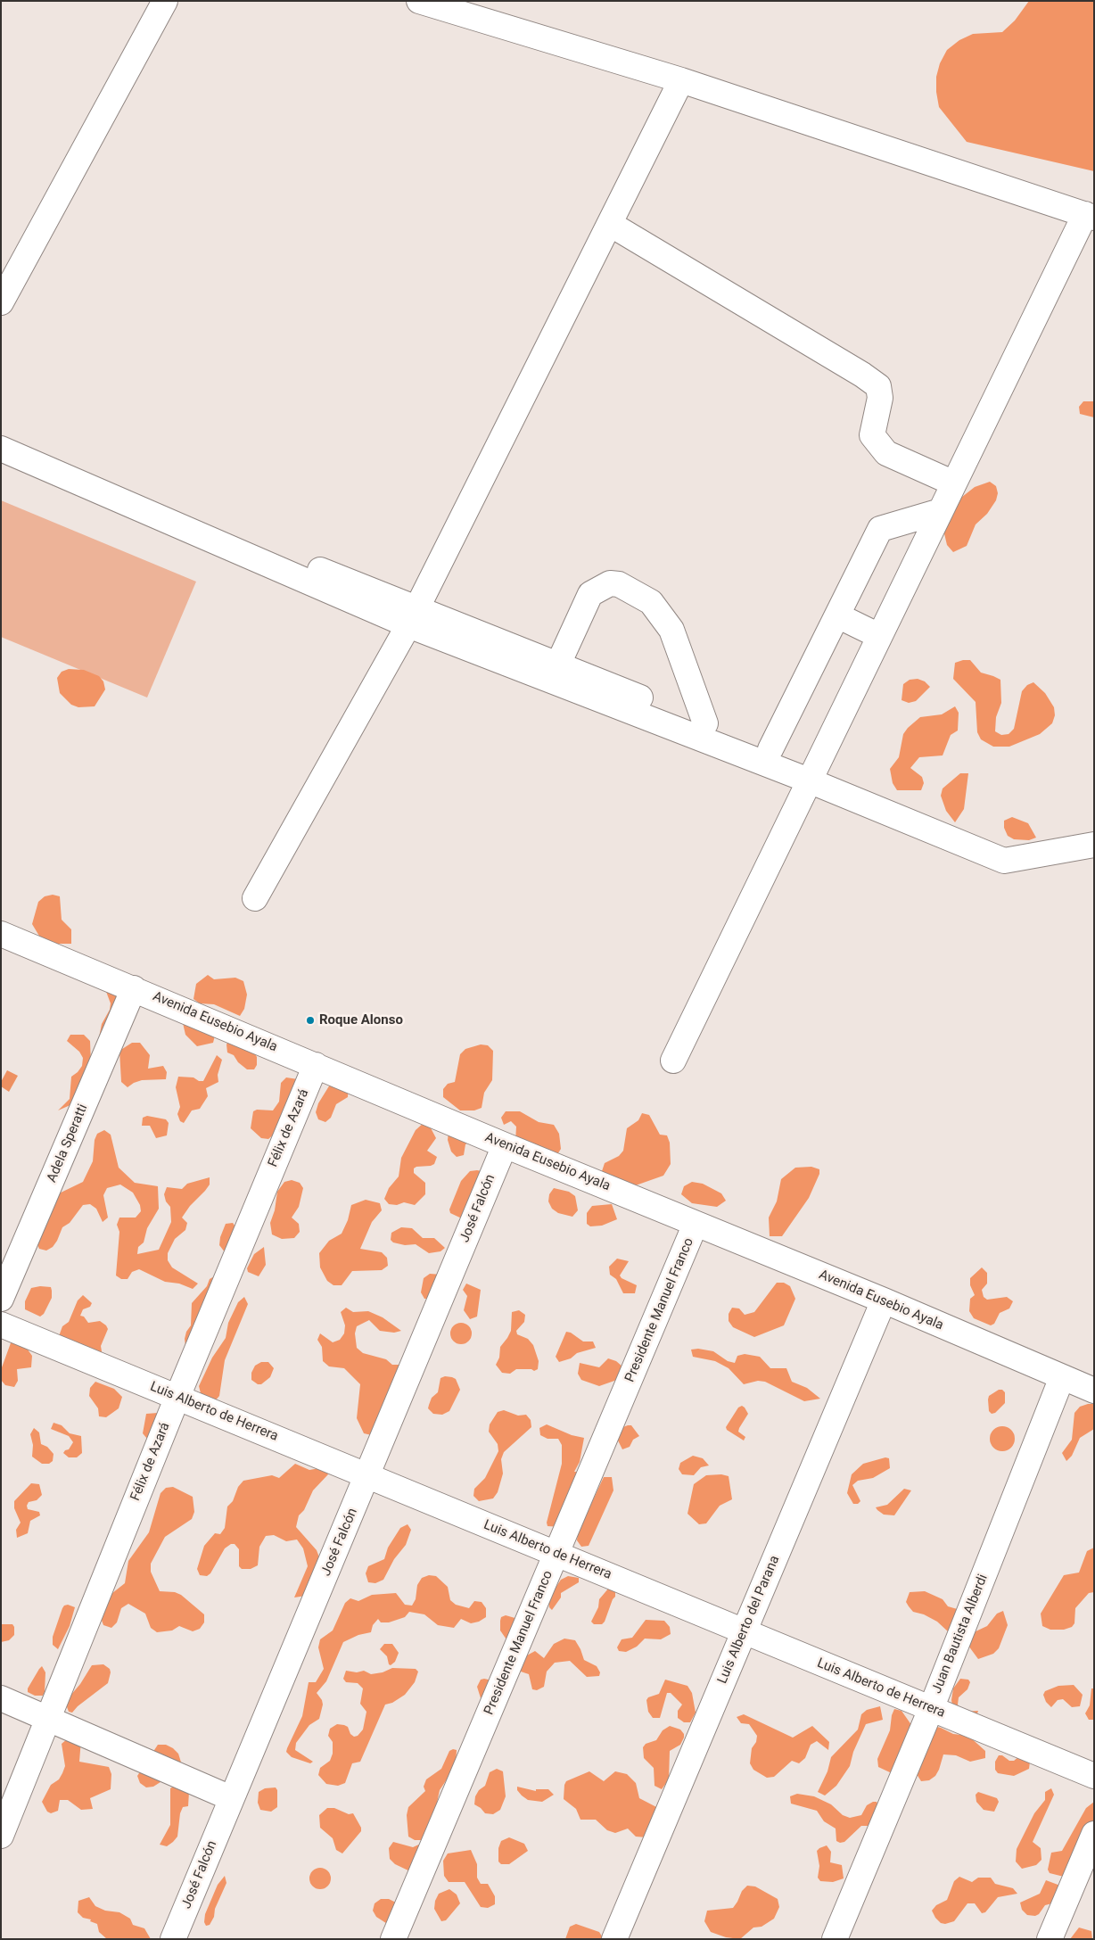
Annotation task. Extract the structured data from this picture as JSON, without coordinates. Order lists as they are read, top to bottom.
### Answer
{
  "streets": {
    "street": [
      "Avenida Eusebio Ayala",
      "Félix de Azará",
      "Adela Speratti",
      "José Falcón",
      "Presidente Manuel Franco",
      "Luis Alberto de Herrera",
      "Luis Alberto del Parana",
      "Juan Bautista Alberdi"
    ]
  },
  "crossings": [
    ["Avenida Eusebio Ayala", "Félix de Azará"],
    ["Avenida Eusebio Ayala", "Adela Speratti"],
    ["Avenida Eusebio Ayala", "José Falcón"],
    ["Avenida Eusebio Ayala", "Presidente Manuel Franco"],
    ["Avenida Eusebio Ayala", "Luis Alberto del Parana"],
    ["Avenida Eusebio Ayala", "Juan Bautista Alberdi"],
    ["Félix de Azará", "Luis Alberto de Herrera"],
    ["José Falcón", "Luis Alberto de Herrera"],
    ["Presidente Manuel Franco", "Luis Alberto de Herrera"],
    ["Luis Alberto de Herrera", "Luis Alberto del Parana"],
    ["Luis Alberto de Herrera", "Juan Bautista Alberdi"]
  ],
  "places": ["Roque Alonso"]
}
